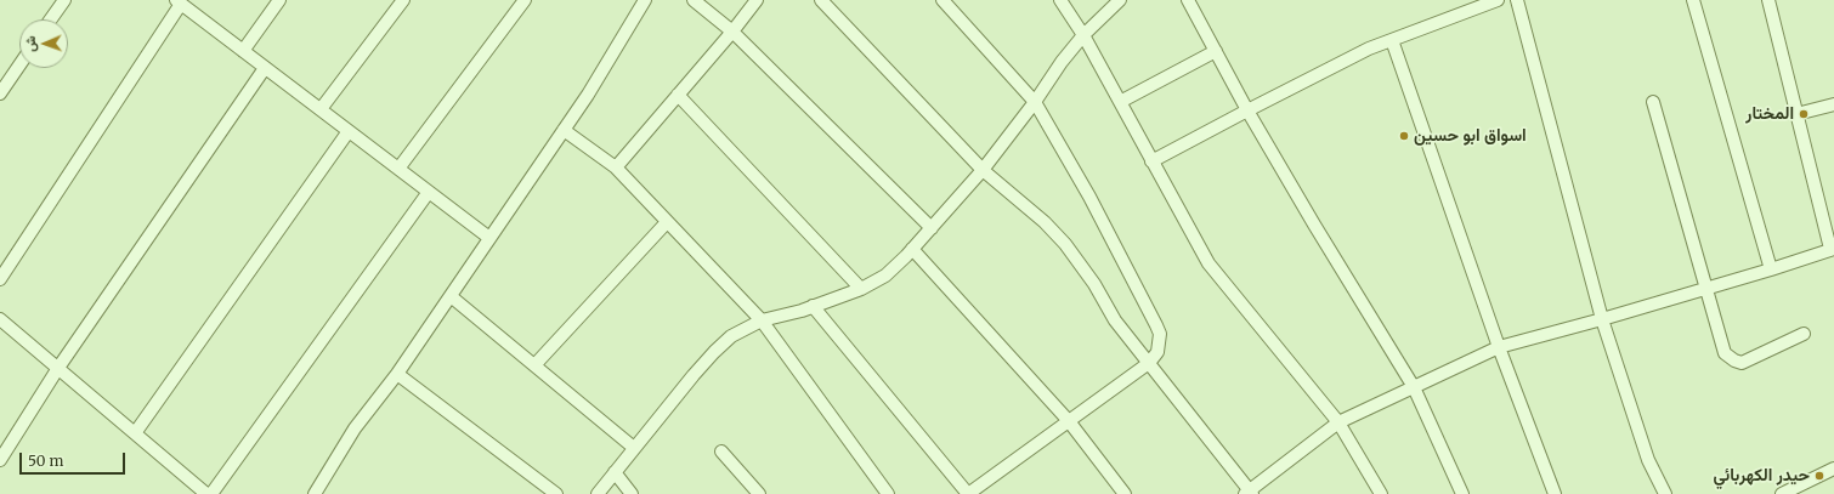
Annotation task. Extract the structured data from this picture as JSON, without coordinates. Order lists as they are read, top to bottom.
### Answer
{
  "places": ["المختار", "اسواق ابو حسين", "حيدر الكهربائي"],
  "scale_bar": "50 m",
  "north": "left"
}
